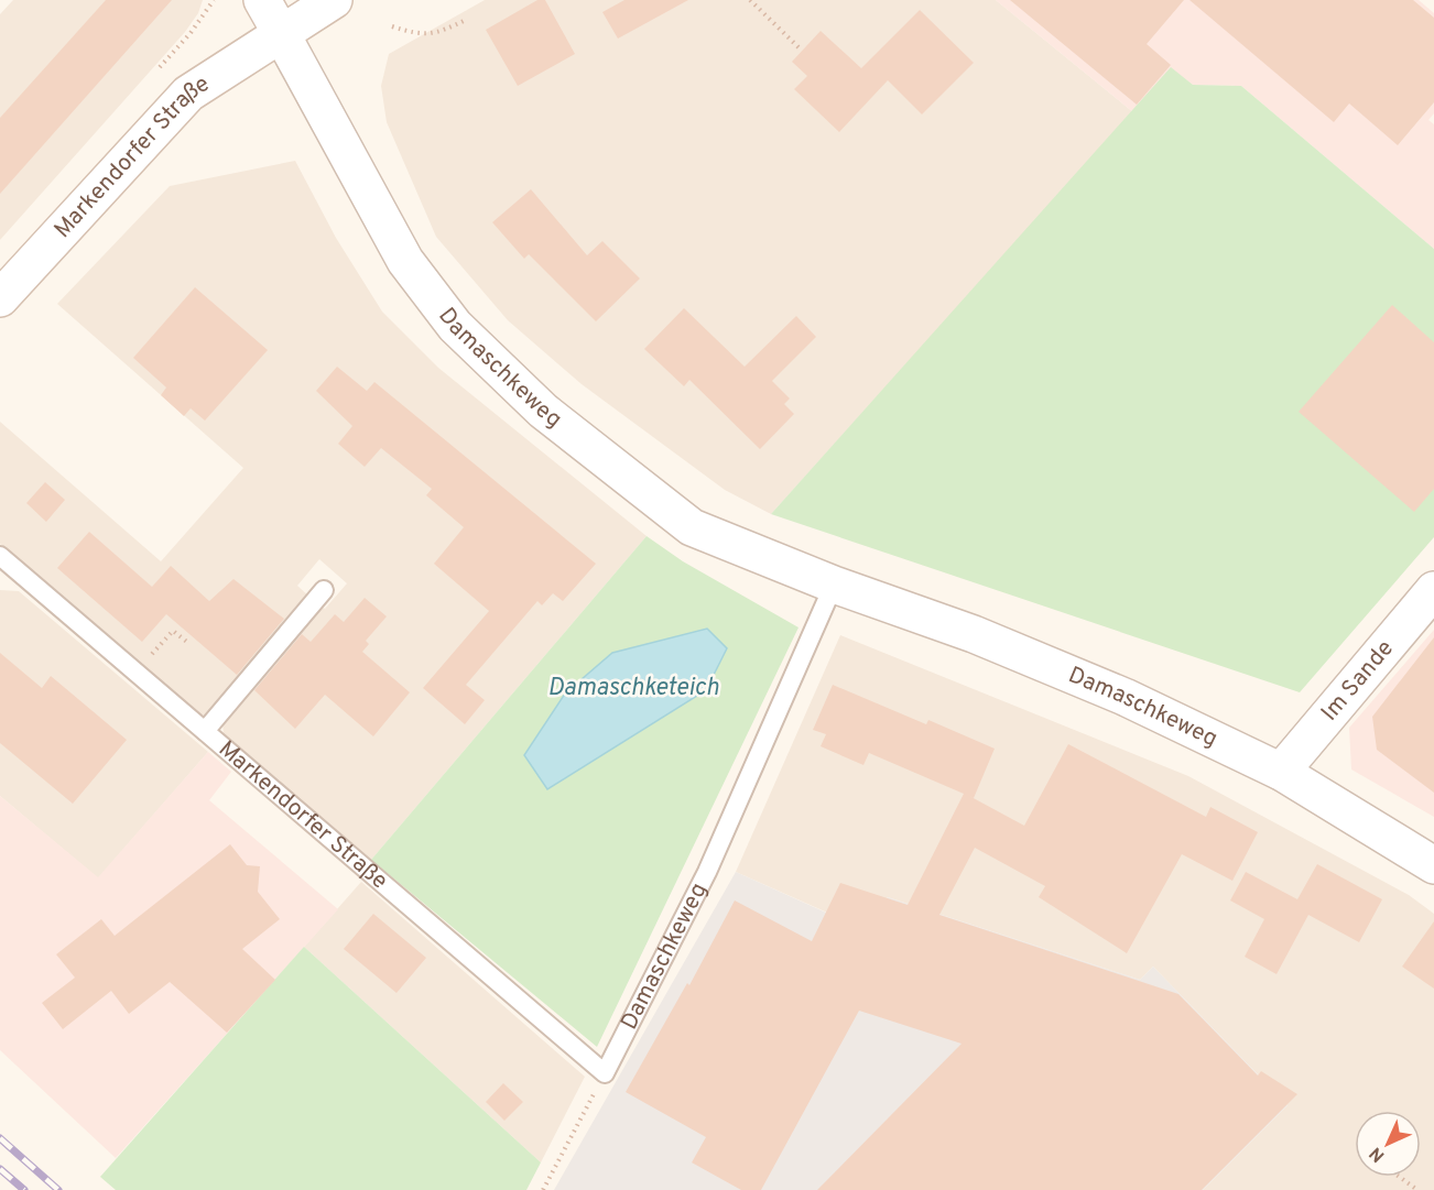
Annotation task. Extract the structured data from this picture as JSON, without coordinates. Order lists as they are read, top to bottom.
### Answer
{
  "streets": {
    "street": ["Markendorfer Straße", "Damaschkeweg", "Im Sande"]
  },
  "crossings": [
    ["Markendorfer Straße", "Damaschkeweg"],
    ["Damaschkeweg", "Im Sande"]
  ],
  "water": ["Damaschketeich"],
  "north": "bottom left"
}
